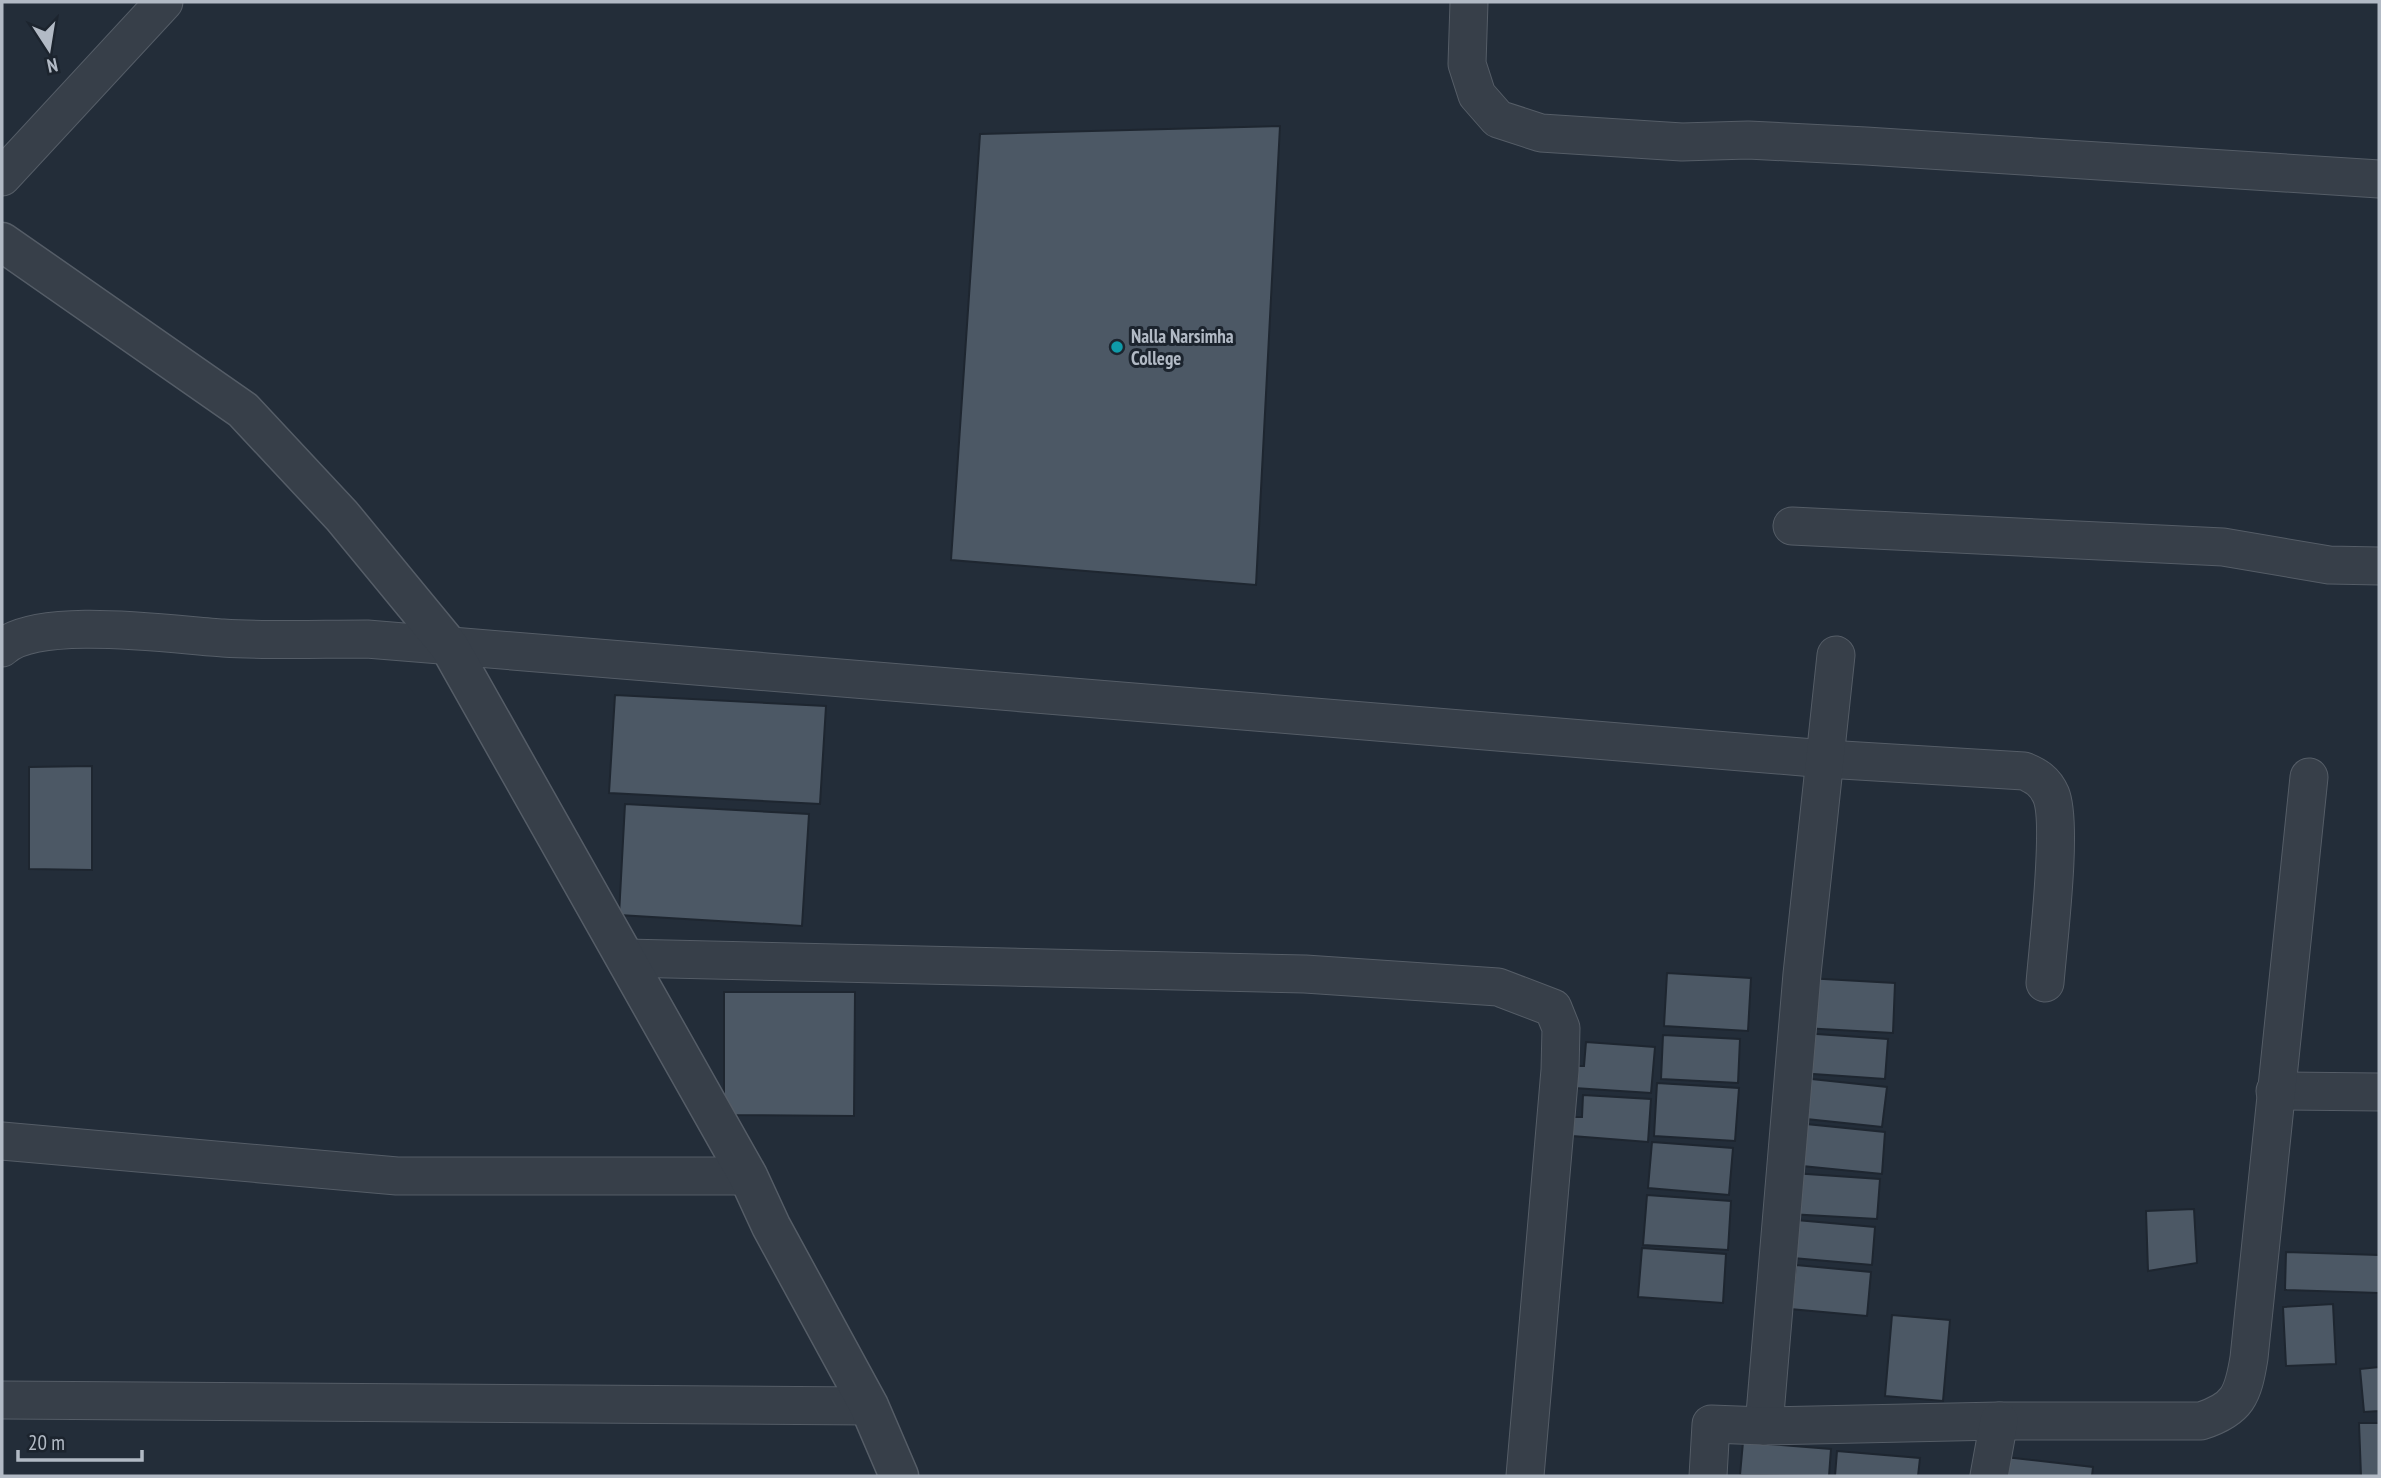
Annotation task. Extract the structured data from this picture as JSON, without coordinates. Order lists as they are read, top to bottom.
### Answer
{
  "places": ["Nalla Narsimha College"],
  "scale_bar": "20 m",
  "north": "bottom"
}
